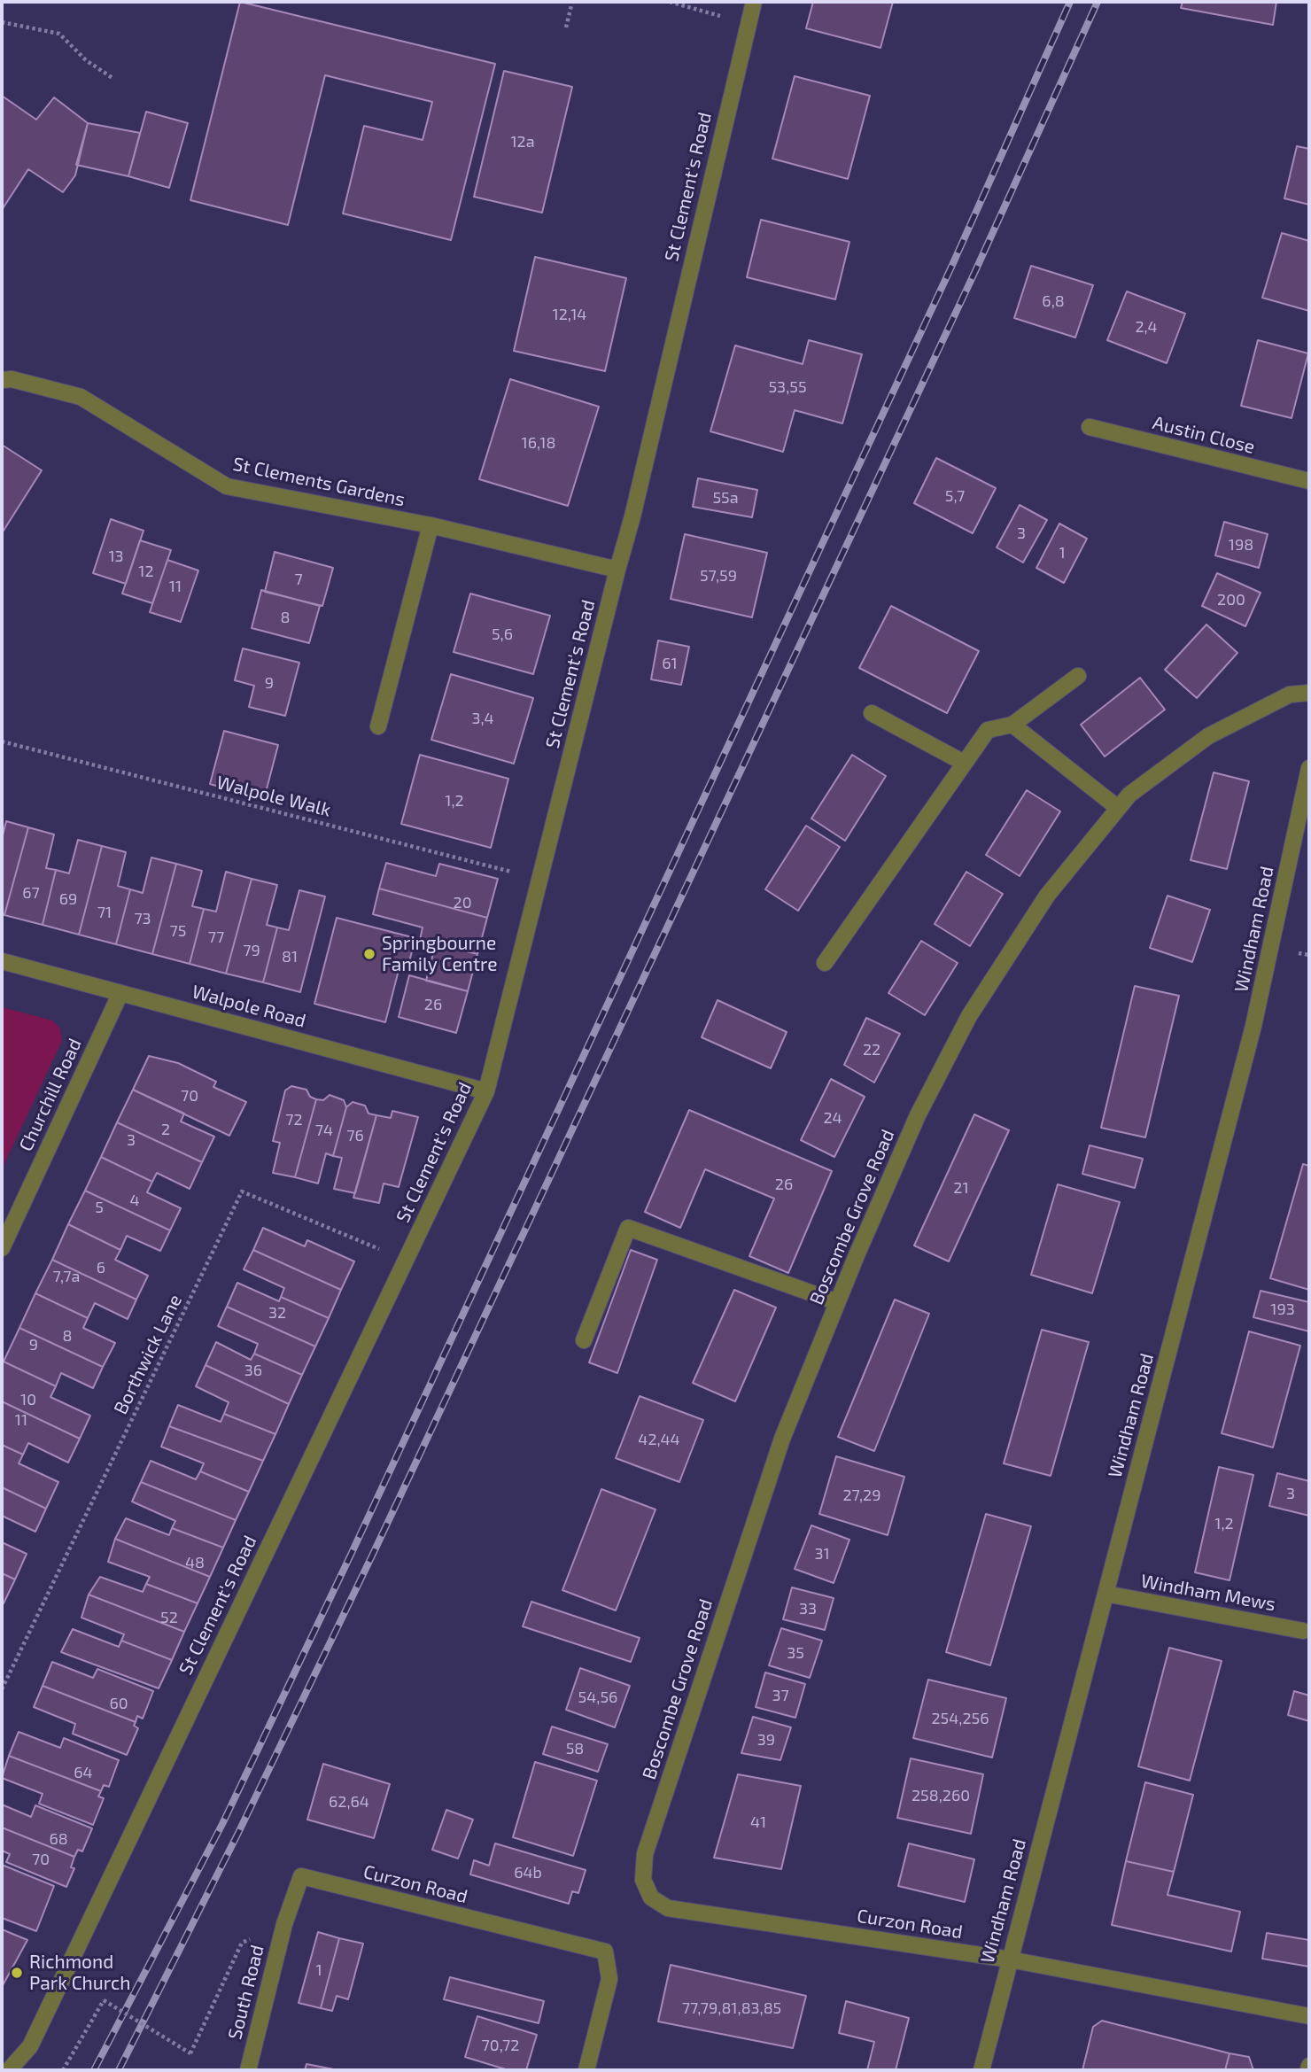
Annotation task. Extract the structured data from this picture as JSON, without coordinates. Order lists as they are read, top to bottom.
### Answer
{
  "streets": {
    "street": [
      "St Clement's Road",
      "Austin Close",
      "St Clements Gardens",
      "Windham Road",
      "Walpole Road",
      "Churchill Road",
      "Boscombe Grove Road",
      "Windham Mews",
      "Curzon Road",
      "South Road"
    ],
    "path": ["Walpole Walk", "Borthwick Lane"]
  },
  "crossings": [
    ["St Clement's Road", "St Clements Gardens"],
    ["St Clement's Road", "Walpole Walk"],
    ["St Clement's Road", "Walpole Road"],
    ["St Clement's Road", "Borthwick Lane"],
    ["Windham Road", "Windham Mews"],
    ["Windham Road", "Curzon Road"],
    ["Walpole Road", "Churchill Road"],
    ["Boscombe Grove Road", "Curzon Road"],
    ["Curzon Road", "South Road"]
  ],
  "places": ["Springbourne Family Centre", "Richmond Park Church"],
  "house_numbers": [
    "12a",
    "6,8",
    "12,14",
    "2,4",
    "53,55",
    "16,18",
    "5,7",
    "55a",
    "3",
    "198",
    "1",
    "13",
    "12",
    "57,59",
    "7",
    "11",
    "200",
    "8",
    "5,6",
    "61",
    "9",
    "3,4",
    "1,2",
    "67",
    "69",
    "20",
    "71",
    "73",
    "75",
    "77",
    "79",
    "81",
    "26",
    "22",
    "70",
    "24",
    "72",
    "2",
    "74",
    "76",
    "3",
    "26",
    "21",
    "4",
    "5",
    "6",
    "7,7a",
    "193",
    "32",
    "8",
    "9",
    "36",
    "10",
    "11",
    "42,44",
    "3",
    "27,29",
    "1,2",
    "31",
    "48",
    "33",
    "52",
    "35",
    "37",
    "54,56",
    "60",
    "254,256",
    "39",
    "58",
    "64",
    "258,260",
    "62,64",
    "41",
    "68",
    "70",
    "64b",
    "1",
    "77,79,81,83,85",
    "70,72"
  ]
}
